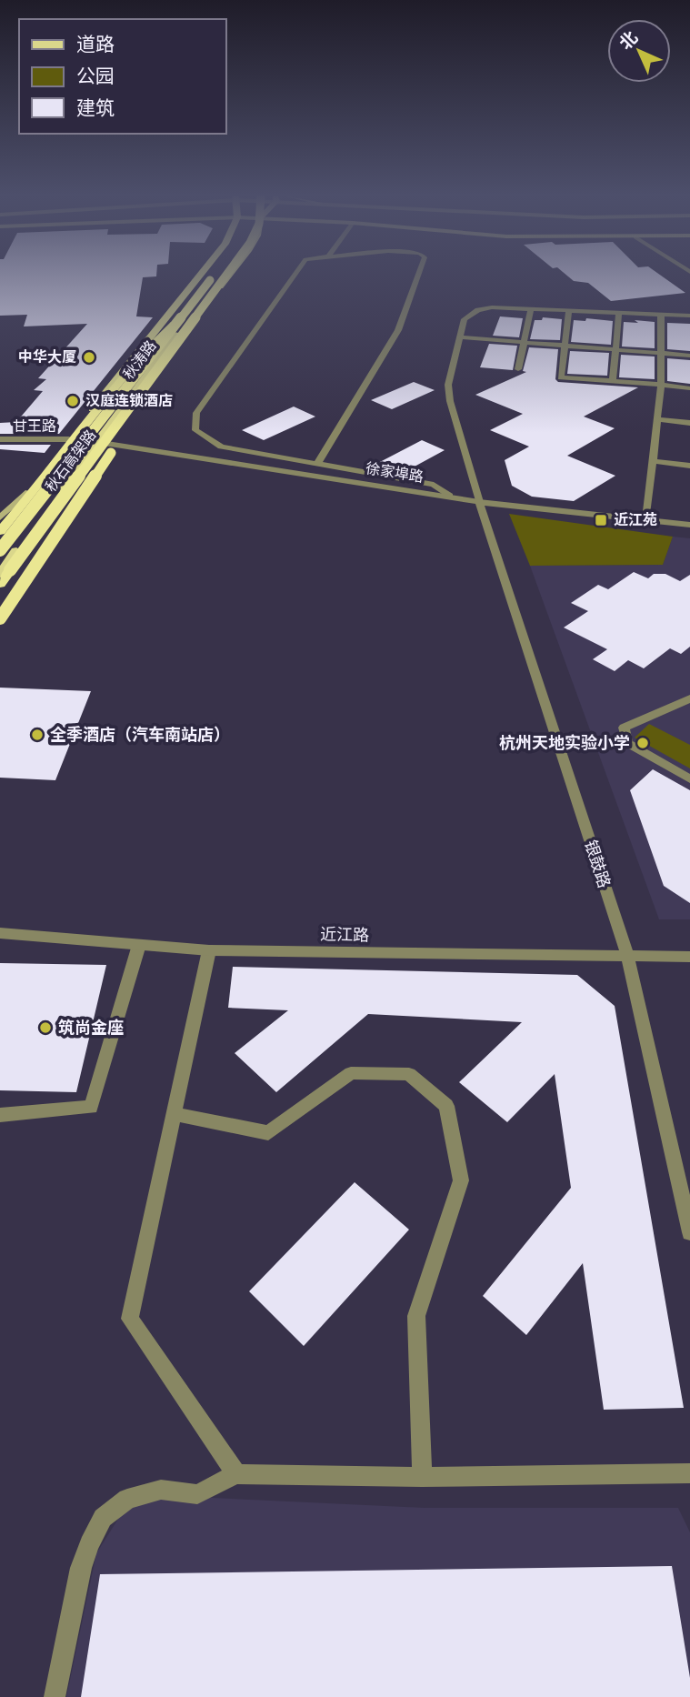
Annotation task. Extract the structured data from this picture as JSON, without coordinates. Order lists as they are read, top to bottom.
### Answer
{
  "streets": {
    "highway": ["秋石高架路"],
    "main road": ["秋涛路"],
    "street": [
      "甘王路",
      "徐家埠路",
      "银鼓路",
      "近江路"
    ]
  },
  "crossings": [
    ["秋涛路", "甘王路"],
    ["秋涛路", "徐家埠路"],
    ["徐家埠路", "银鼓路"],
    ["银鼓路", "近江路"]
  ],
  "places": {
    "other": [
      "中华大厦",
      "汉庭连锁酒店",
      "全季酒店（汽车南站店）",
      "杭州天地实验小学",
      "筑尚金座"
    ],
    "transit": ["近江苑"]
  },
  "legend": ["道路", "公园", "建筑"],
  "north": "top left"
}
